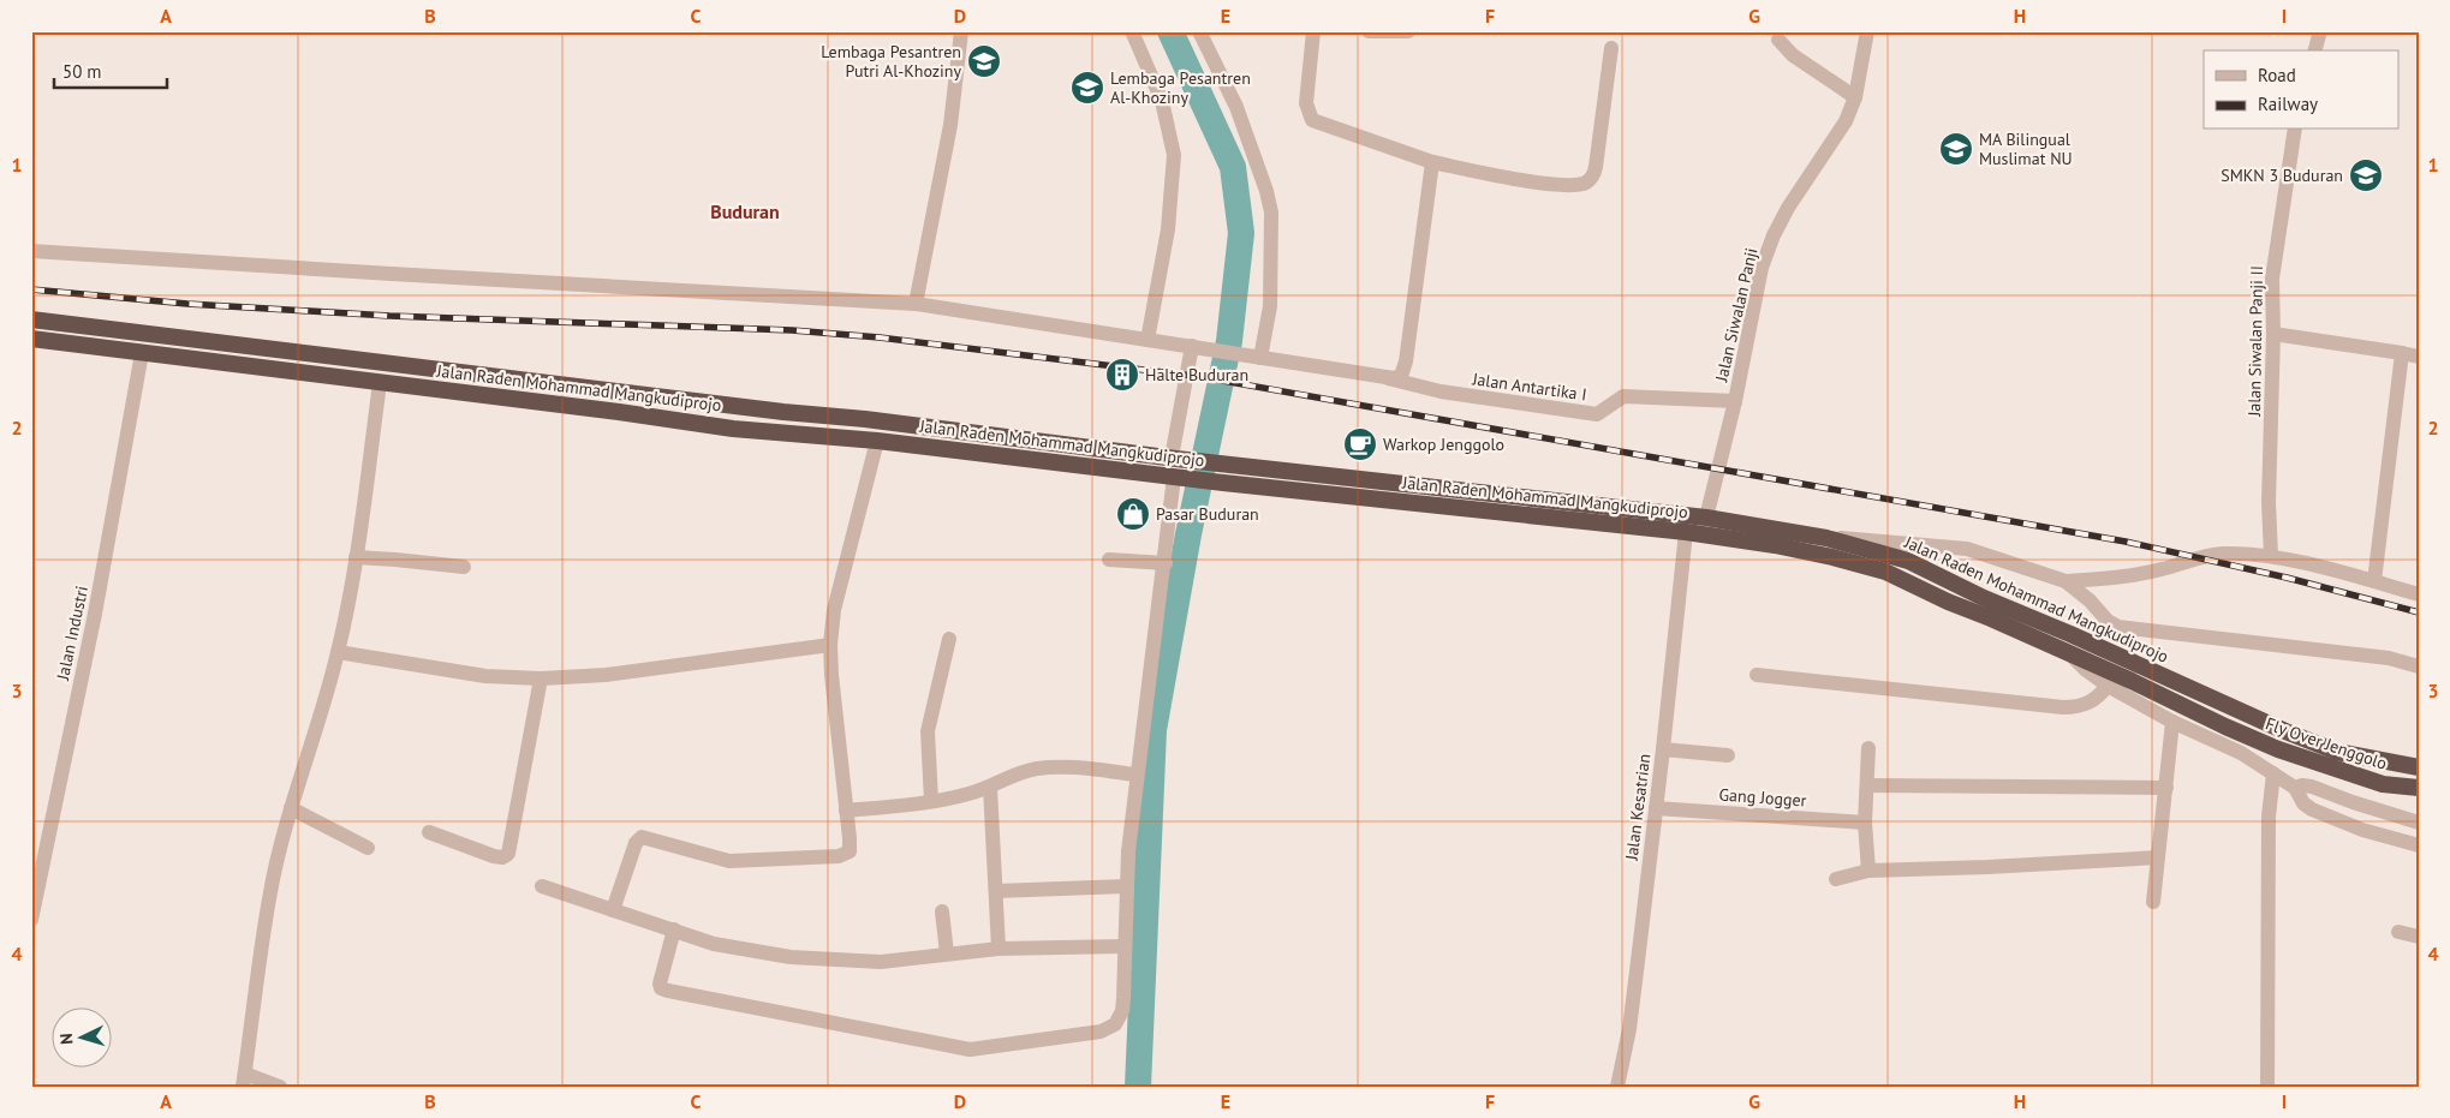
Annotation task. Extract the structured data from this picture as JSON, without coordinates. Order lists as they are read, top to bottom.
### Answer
{
  "streets": {
    "highway": ["Jalan Raden Mohammad Mangkudiprojo", "Fly Over Jenggolo"],
    "street": [
      "Jalan Siwalan Panji",
      "Jalan Siwalan Panji II",
      "Jalan Antartika I",
      "Jalan Industri",
      "Gang Jogger",
      "Jalan Kesatrian"
    ]
  },
  "crossings": [
    ["Jalan Siwalan Panji", "Jalan Antartika I"],
    ["Jalan Siwalan Panji", "Jalan Raden Mohammad Mangkudiprojo"],
    ["Jalan Siwalan Panji II", "Jalan Raden Mohammad Mangkudiprojo"],
    ["Jalan Raden Mohammad Mangkudiprojo", "Jalan Industri"],
    ["Jalan Raden Mohammad Mangkudiprojo", "Fly Over Jenggolo"],
    ["Jalan Raden Mohammad Mangkudiprojo", "Jalan Kesatrian"],
    ["Gang Jogger", "Jalan Kesatrian"]
  ],
  "districts": ["Buduran"],
  "places": {
    "school or university": [
      "Lembaga Pesantren Putri Al-Khoziny",
      "Lembaga Pesantren Al-Khoziny",
      "MA Bilingual Muslimat NU",
      "SMKN 3 Buduran"
    ],
    "building": ["Halte Buduran"],
    "cafe": ["Warkop Jenggolo"],
    "shop": ["Pasar Buduran"]
  },
  "legend": ["Road", "Railway"],
  "scale_bar": "50 m",
  "north": "left",
  "grid": {
    "columns": [
      "A",
      "B",
      "C",
      "D",
      "E",
      "F",
      "G",
      "H",
      "I"
    ],
    "rows": [
      "1",
      "2",
      "3",
      "4"
    ]
  }
}
